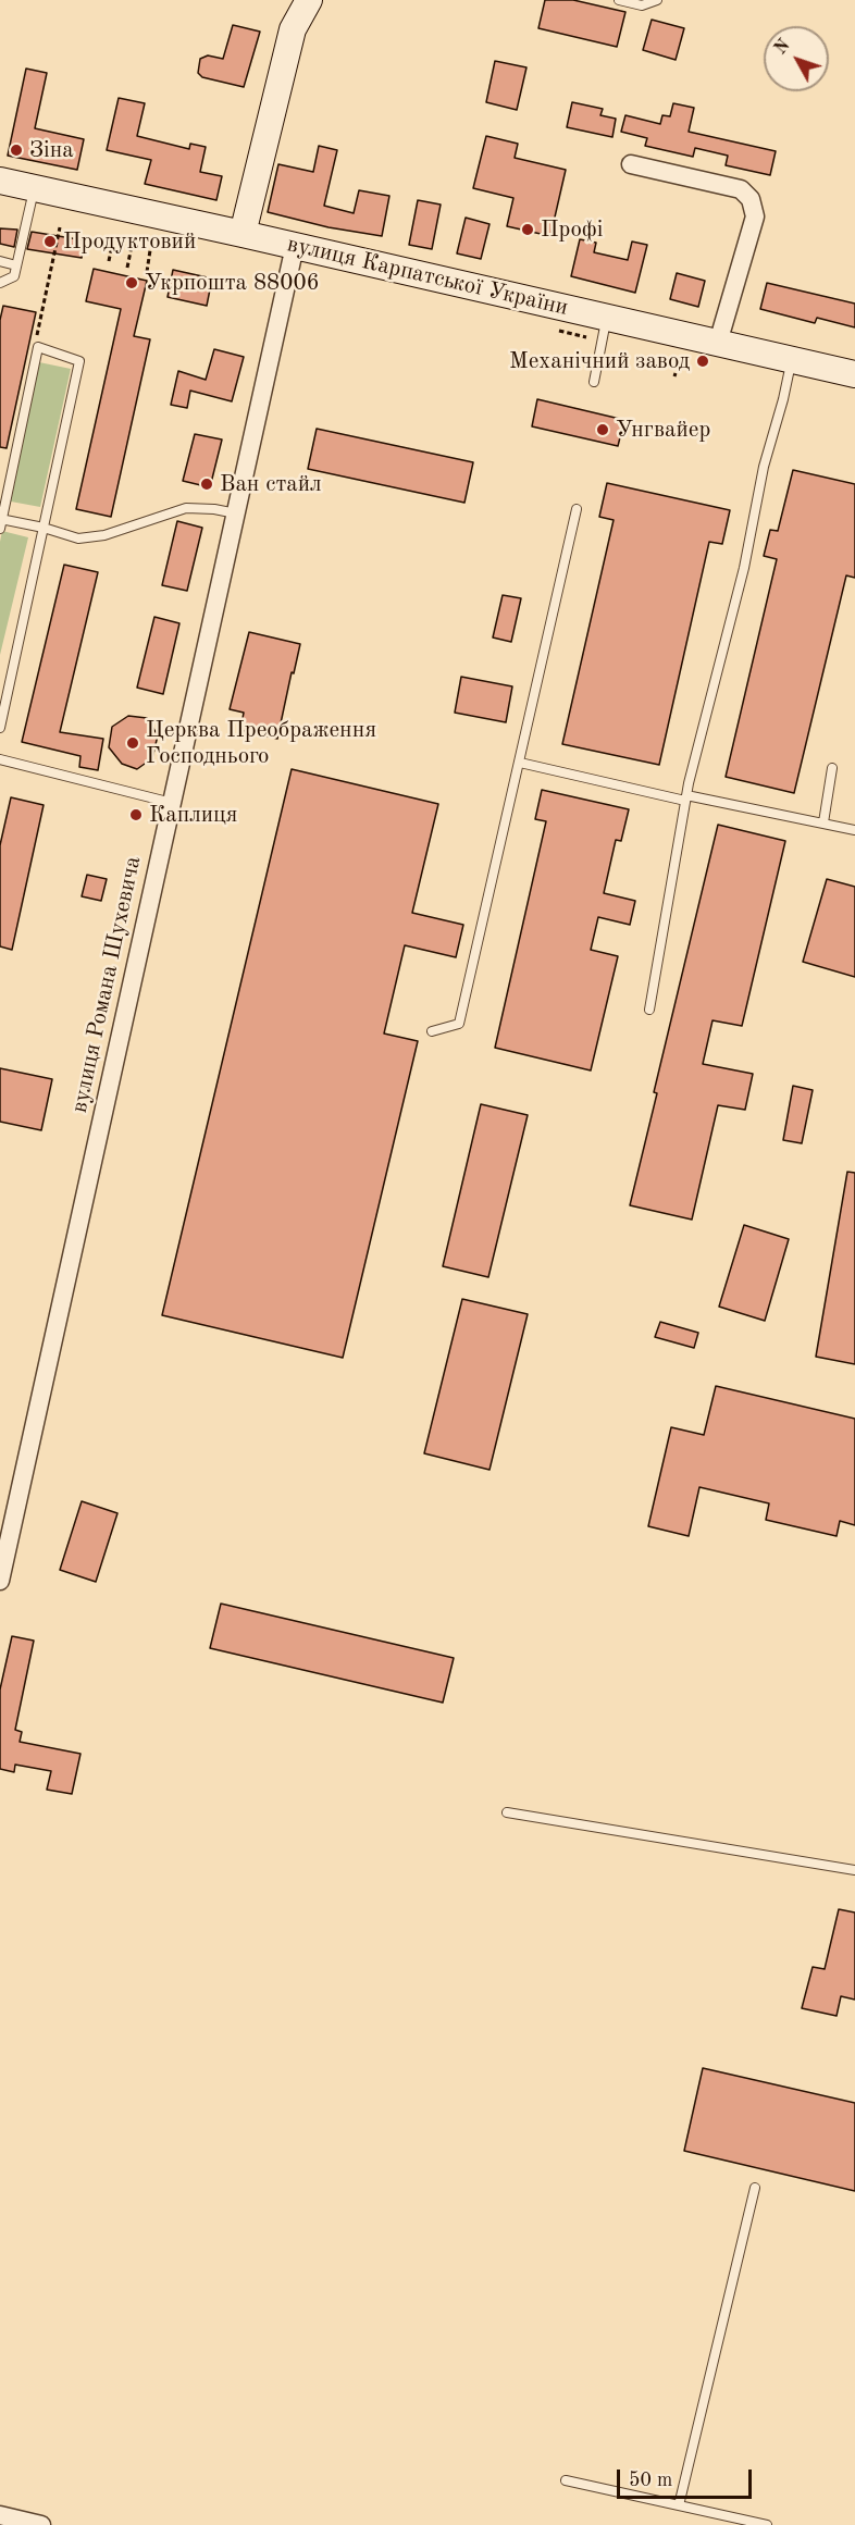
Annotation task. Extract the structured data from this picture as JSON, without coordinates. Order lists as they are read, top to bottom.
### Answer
{
  "streets": {
    "main road": ["вулиця Карпатської України"],
    "street": ["вулиця Романа Шухевича"]
  },
  "crossings": [
    ["вулиця Карпатської України", "вулиця Романа Шухевича"]
  ],
  "places": [
    "Зіна",
    "Профі",
    "Продуктовий",
    "Укрпошта 88006",
    "Механічний завод",
    "Унгвайер",
    "Ван стайл",
    "Церква Преображення Господнього",
    "Каплиця"
  ],
  "scale_bar": "50 m",
  "north": "top left"
}
